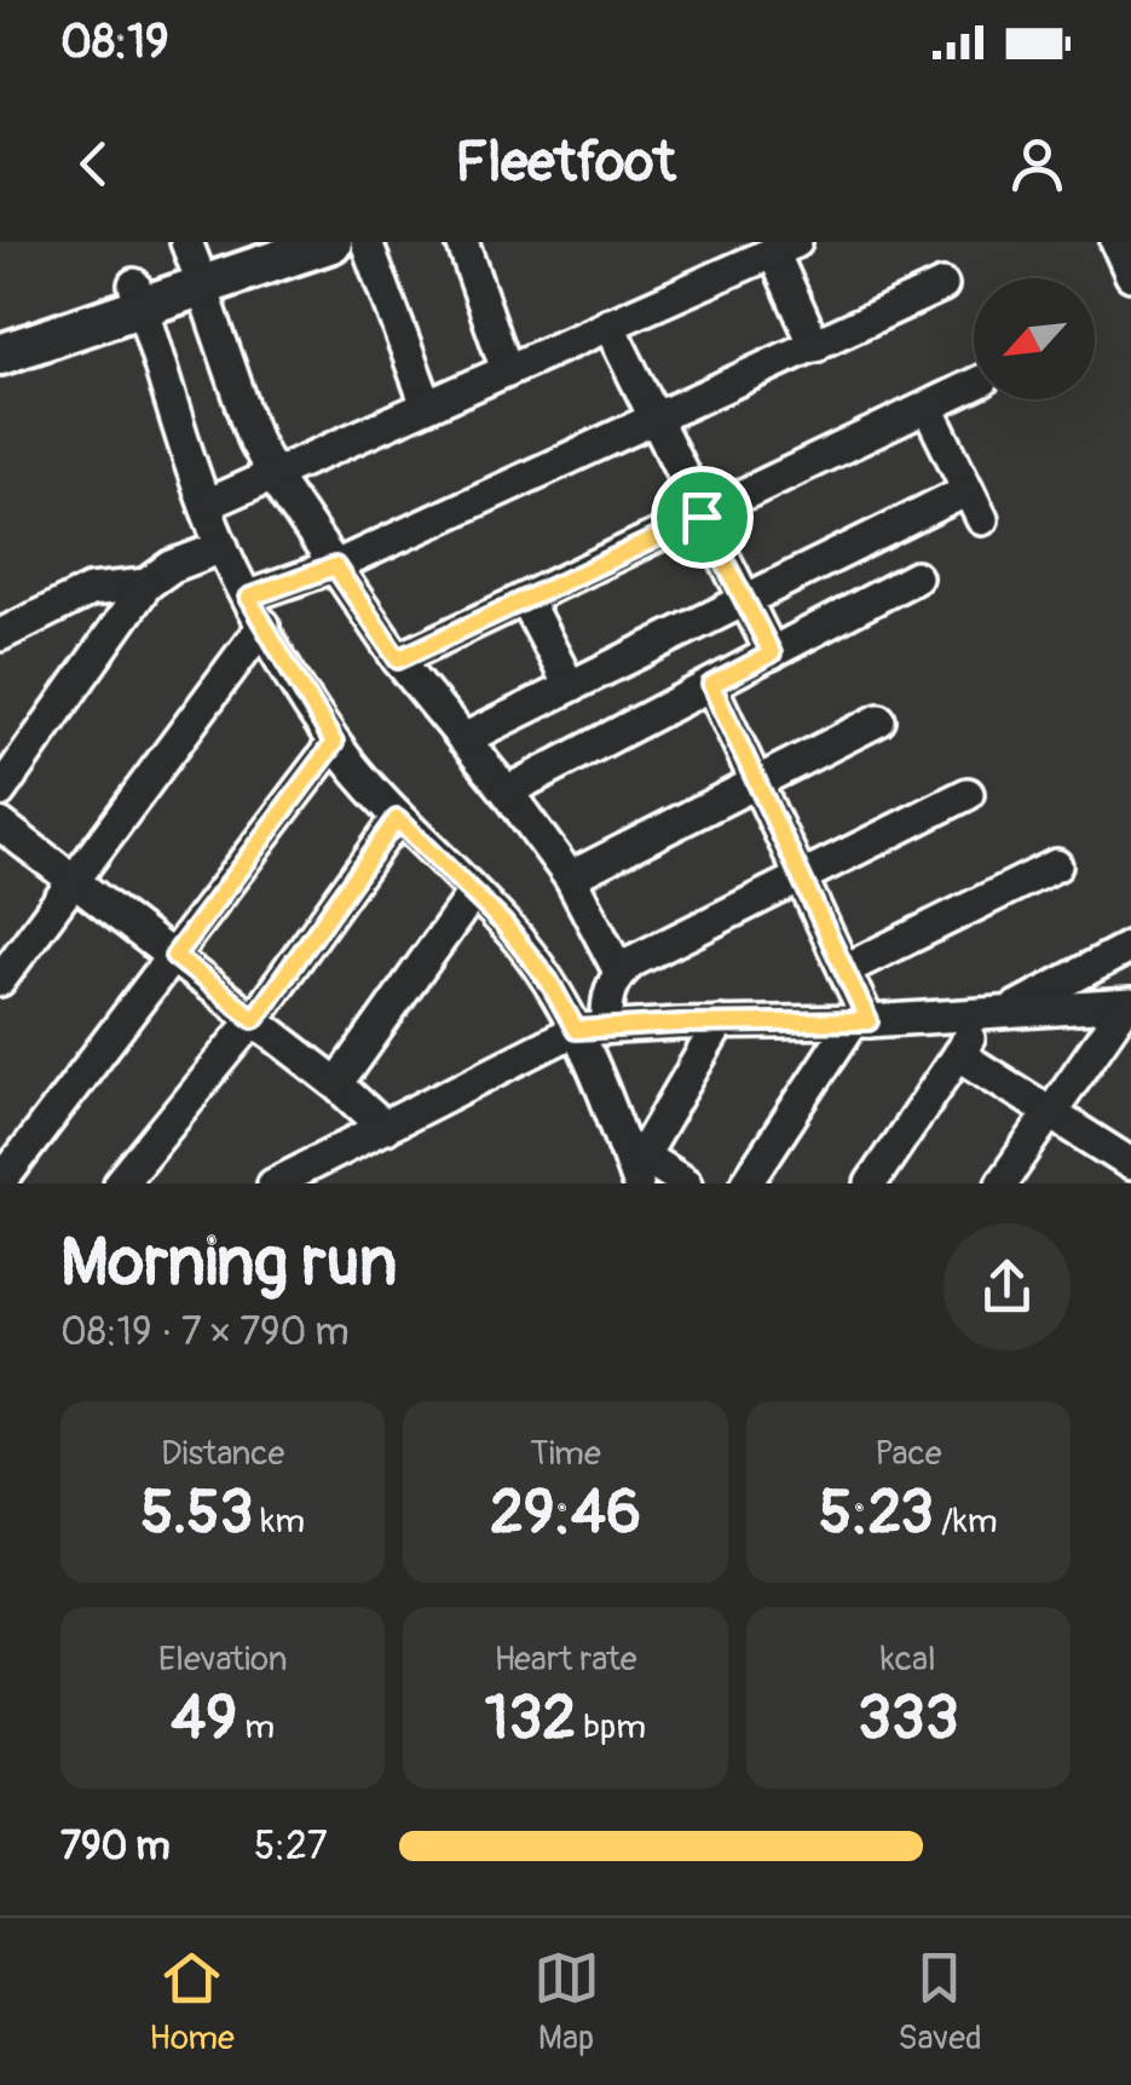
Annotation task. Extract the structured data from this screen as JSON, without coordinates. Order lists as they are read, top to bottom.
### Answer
{
  "north": "bottom left",
  "page": {
    "status": "08:19",
    "header": "Fleetfoot",
    "heading": ["Morning run", "08:19 · 7 × 790 m"],
    "stats": [
      ["Distance", "5.53 km"],
      ["Time", "29:46"],
      ["Pace", "5:23 /km"],
      ["Elevation", "49 m"],
      ["Heart rate", "132 bpm"],
      ["kcal", "333"]
    ],
    "list": [
      {
        "name": "790 m",
        "note": "5:27"
      }
    ],
    "tabs": ["Home", "Map", "Saved"]
  }
}
